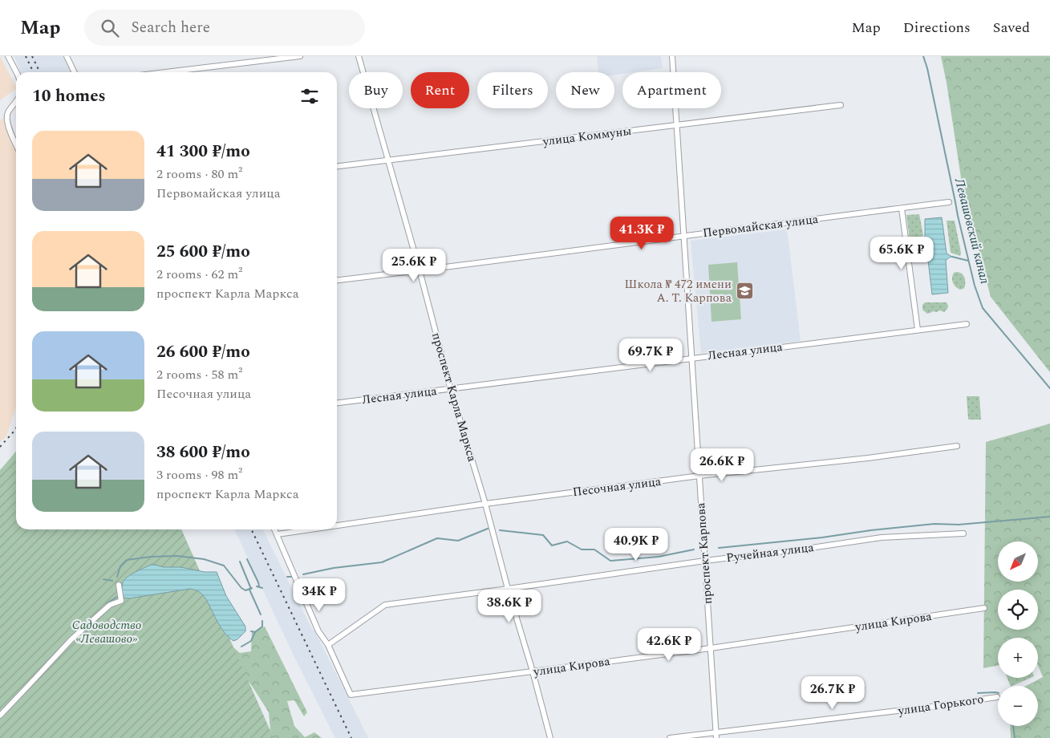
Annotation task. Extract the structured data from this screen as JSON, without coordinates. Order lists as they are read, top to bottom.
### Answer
{
  "streets": {
    "street": [
      "улица Коммуны",
      "Первомайская улица",
      "Лесная улица",
      "проспект Карла Маркса",
      "Песочная улица",
      "Ручейная улица",
      "проспект Карпова",
      "улица Кирова",
      "улица Горького"
    ]
  },
  "crossings": [
    ["улица Коммуны", "проспект Карла Маркса"],
    ["улица Коммуны", "проспект Карпова"],
    ["Первомайская улица", "проспект Карла Маркса"],
    ["Первомайская улица", "проспект Карпова"],
    ["Лесная улица", "проспект Карла Маркса"],
    ["Лесная улица", "проспект Карпова"],
    ["проспект Карла Маркса", "Песочная улица"],
    ["проспект Карла Маркса", "Ручейная улица"],
    ["проспект Карла Маркса", "улица Кирова"],
    ["Песочная улица", "проспект Карпова"],
    ["Ручейная улица", "проспект Карпова"],
    ["Ручейная улица", "улица Кирова"],
    ["проспект Карпова", "улица Кирова"],
    ["проспект Карпова", "улица Горького"]
  ],
  "water": ["Левашовский канал"],
  "parks": ["Садоводство «Левашово»"],
  "places": {
    "school or university": ["Школа № 472 имени А. Т. Карпова"]
  },
  "north": "bottom left",
  "page": {
    "header": "Map",
    "search": "Search here",
    "nav": ["Map", "Directions", "Saved"],
    "chip": [
      "Buy",
      "Rent",
      "Filters",
      "New",
      "Apartment"
    ],
    "heading": "10 homes",
    "list": [
      {
        "name": "41 300 ₽/mo",
        "note": "2 rooms · 80 m² · Первомайская улица"
      },
      {
        "name": "25 600 ₽/mo",
        "note": "2 rooms · 62 m² · проспект Карла Маркса"
      },
      {
        "name": "26 600 ₽/mo",
        "note": "2 rooms · 58 m² · Песочная улица"
      },
      {
        "name": "38 600 ₽/mo",
        "note": "3 rooms · 98 m² · проспект Карла Маркса"
      }
    ],
    "price": [
      "41.3K ₽",
      "65.6K ₽",
      "25.6K ₽",
      "69.7K ₽",
      "26.6K ₽",
      "40.9K ₽",
      "34K ₽",
      "38.6K ₽",
      "42.6K ₽",
      "26.7K ₽"
    ],
    "map_buttons": ["+", "−"]
  }
}
